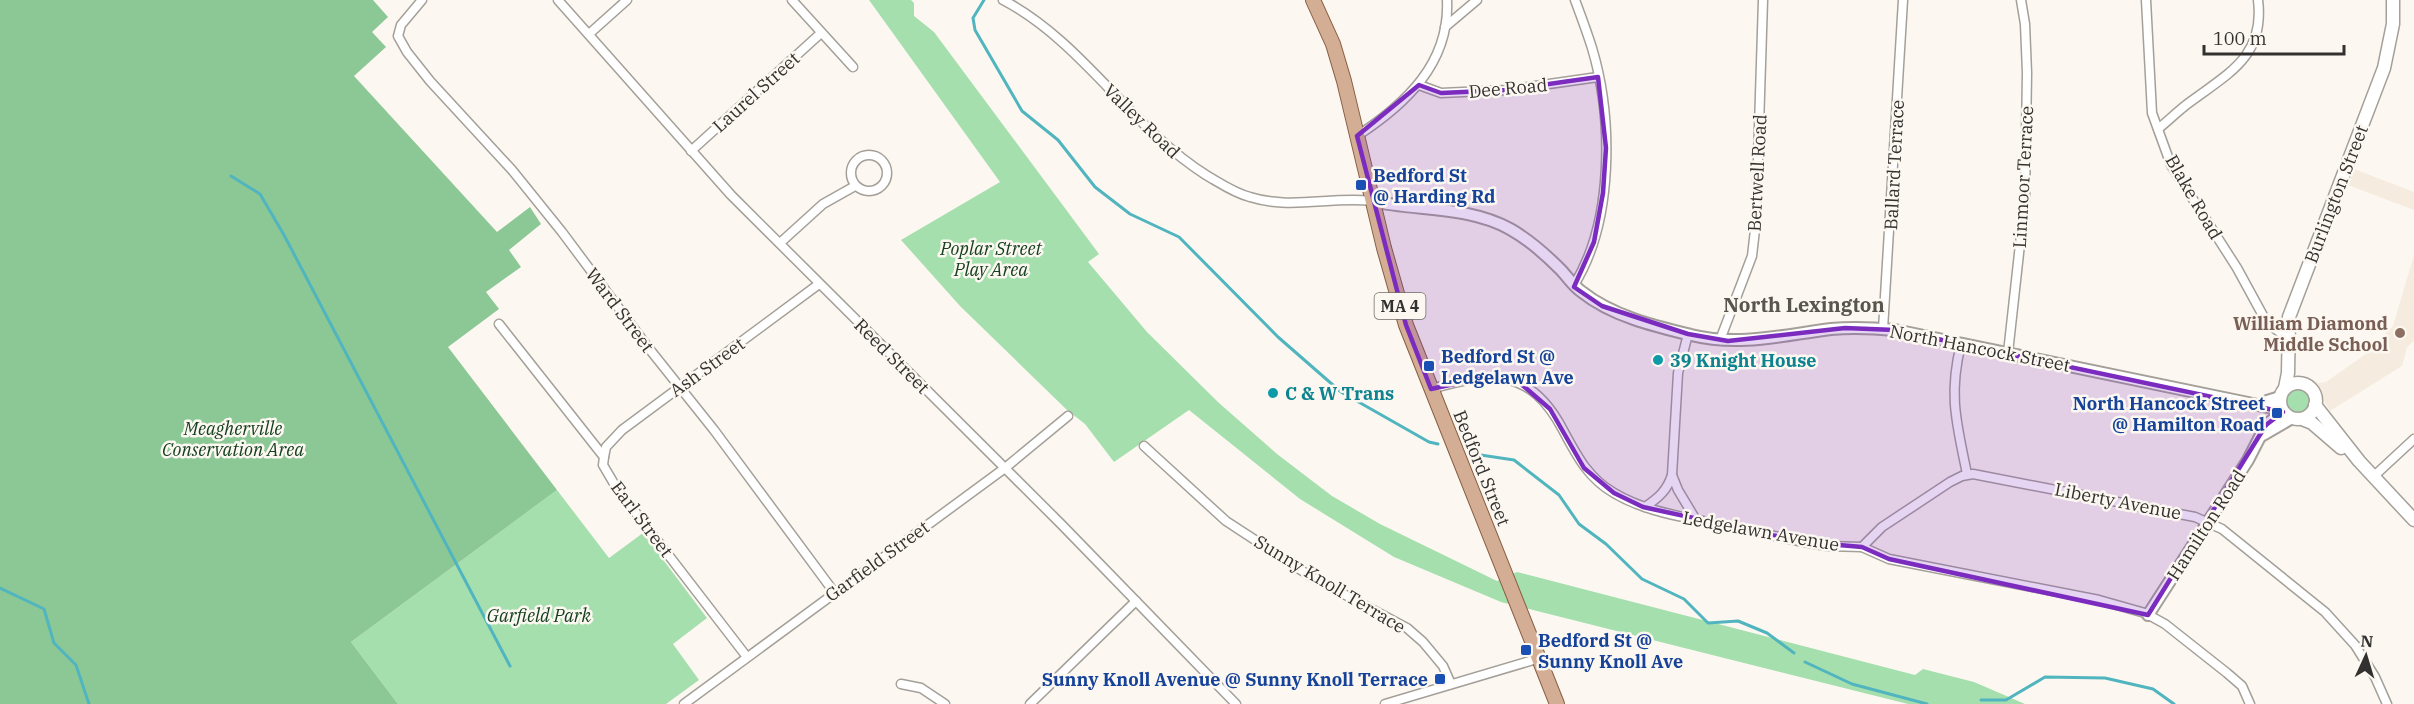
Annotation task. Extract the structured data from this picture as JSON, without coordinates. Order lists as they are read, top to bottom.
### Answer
{
  "streets": {
    "main road": ["Burlington Street", "MA 4", "Bedford Street"],
    "street": [
      "Dee Road",
      "Laurel Street",
      "Valley Road",
      "Ballard Terrace",
      "Bertwell Road",
      "Linmoor Terrace",
      "Blake Road",
      "Ward Street",
      "North Hancock Street",
      "Reed Street",
      "Ash Street",
      "Liberty Avenue",
      "Earl Street",
      "Hamilton Road",
      "Ledgelawn Avenue",
      "Garfield Street",
      "Sunny Knoll Terrace"
    ]
  },
  "crossings": [
    ["Laurel Street", "Reed Street"],
    ["Valley Road", "North Hancock Street"],
    ["Valley Road", "Bedford Street"],
    ["Ballard Terrace", "North Hancock Street"],
    ["Bertwell Road", "North Hancock Street"],
    ["Linmoor Terrace", "North Hancock Street"],
    ["Burlington Street", "Blake Road"],
    ["Burlington Street", "North Hancock Street"],
    ["Burlington Street", "Hamilton Road"],
    ["Ward Street", "Ash Street"],
    ["Ward Street", "Garfield Street"],
    ["North Hancock Street", "Bedford Street"],
    ["North Hancock Street", "Hamilton Road"],
    ["Reed Street", "Ash Street"],
    ["Reed Street", "Garfield Street"],
    ["Ash Street", "Earl Street"],
    ["Bedford Street", "Ledgelawn Avenue"],
    ["Liberty Avenue", "Hamilton Road"],
    ["Earl Street", "Garfield Street"],
    ["Hamilton Road", "Ledgelawn Avenue"]
  ],
  "districts": ["North Lexington"],
  "parks": ["Poplar Street Play Area", "Meagherville Conservation Area", "Garfield Park"],
  "places": {
    "transit": [
      "Bedford St @ Harding Rd",
      "Bedford St @ Ledgelawn Ave",
      "North Hancock Street @ Hamilton Road",
      "Bedford St @ Sunny Knoll Ave",
      "Sunny Knoll Avenue @ Sunny Knoll Terrace"
    ],
    "other": ["William Diamond Middle School", "39 Knight House", "C & W Trans"]
  },
  "scale_bar": "100 m",
  "north": "top"
}
